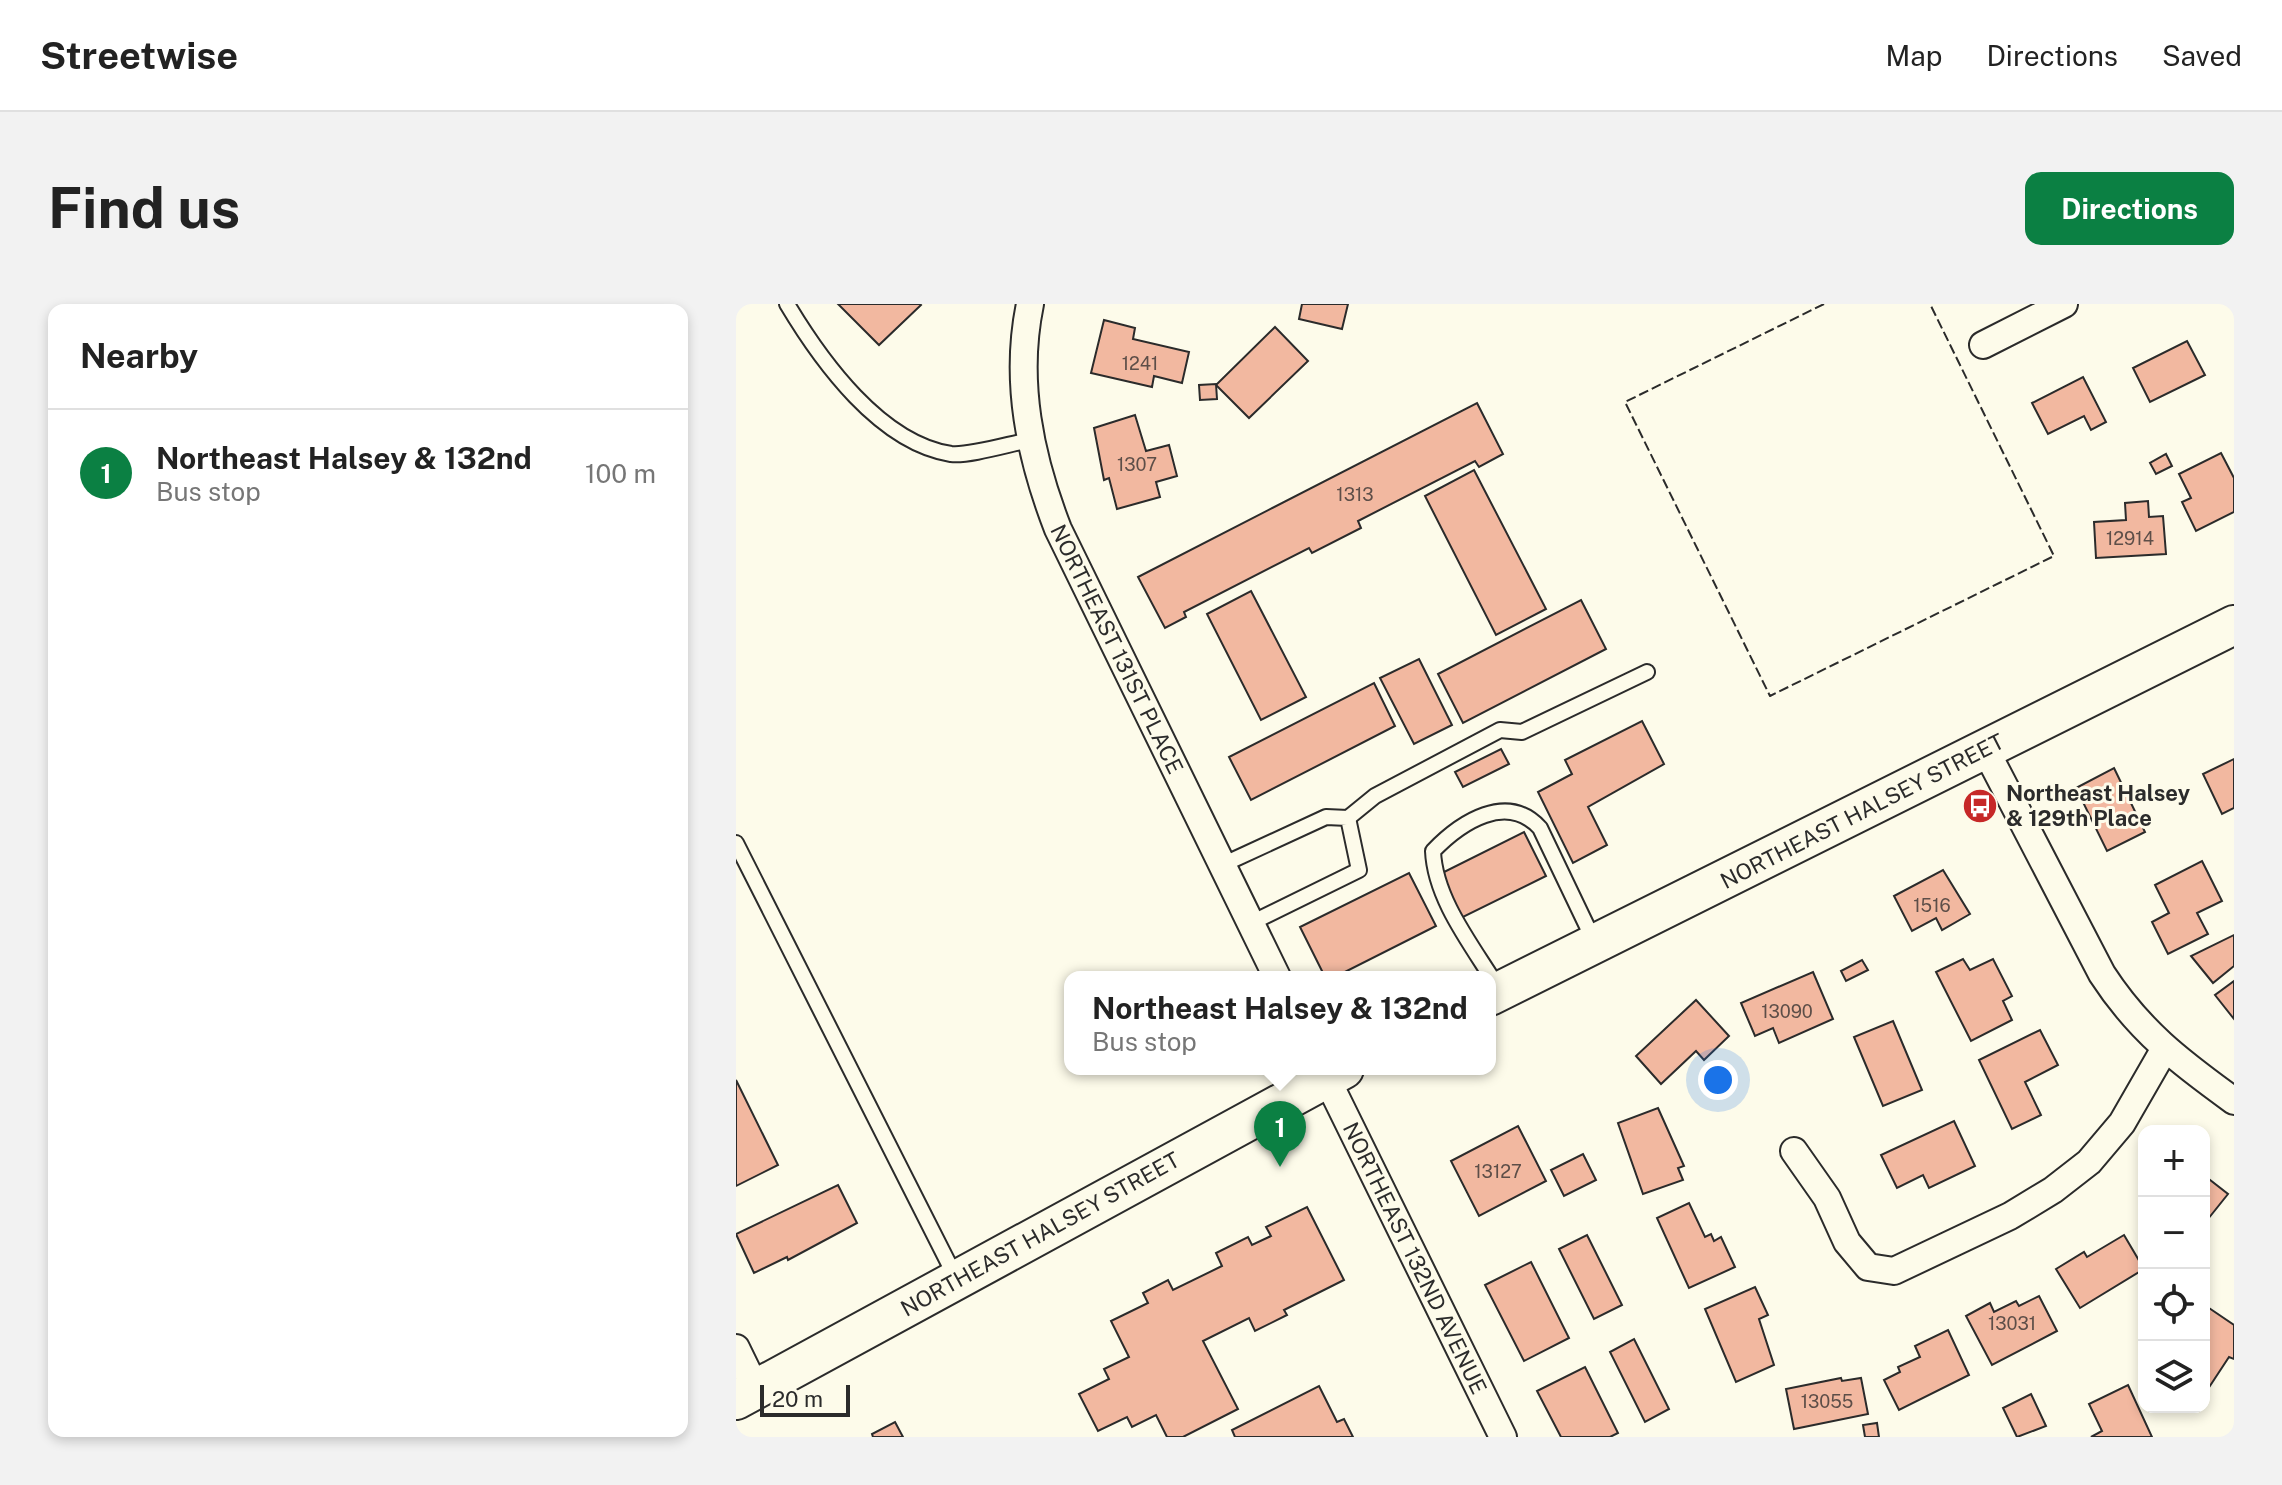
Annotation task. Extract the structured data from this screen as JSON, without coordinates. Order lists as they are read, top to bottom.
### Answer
{
  "streets": {
    "main road": ["NORTHEAST HALSEY STREET"],
    "street": ["NORTHEAST 131ST PLACE", "NORTHEAST 132ND AVENUE"]
  },
  "places": {
    "bus stop": ["Northeast Halsey & 129th Place"]
  },
  "house_numbers": [
    "1241",
    "1307",
    "1313",
    "12914",
    "1516",
    "13090",
    "13127",
    "13031",
    "13055"
  ],
  "scale_bar": "20 m",
  "page": {
    "header": "Streetwise",
    "nav": ["Map", "Directions", "Saved"],
    "buttons": "Directions",
    "title": "Find us",
    "heading": "Nearby",
    "list": [
      {
        "mark": "1",
        "name": "Northeast Halsey & 132nd",
        "note": "Bus stop",
        "value": "100 m"
      }
    ],
    "popup": ["Northeast Halsey & 132nd", "Bus stop"],
    "pins": "1",
    "map_buttons": ["+", "−"],
    "scale": "20 m"
  }
}
